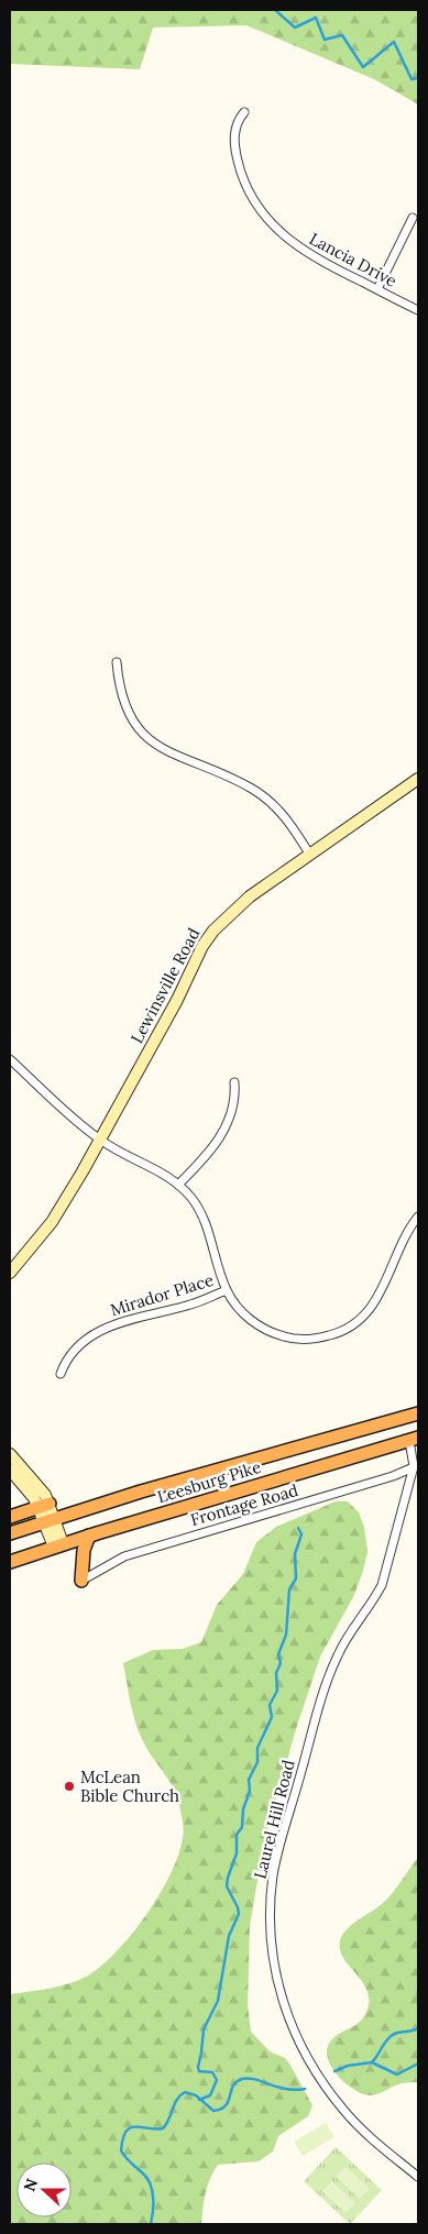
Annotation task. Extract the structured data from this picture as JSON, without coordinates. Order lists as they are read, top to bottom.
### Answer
{
  "streets": {
    "highway": ["Leesburg Pike"],
    "main road": ["Lewinsville Road"],
    "street": [
      "Lancia Drive",
      "Mirador Place",
      "Frontage Road",
      "Laurel Hill Road"
    ]
  },
  "crossings": [
    ["Leesburg Pike", "Laurel Hill Road"],
    ["Frontage Road", "Laurel Hill Road"]
  ],
  "places": ["McLean Bible Church"],
  "north": "left"
}
